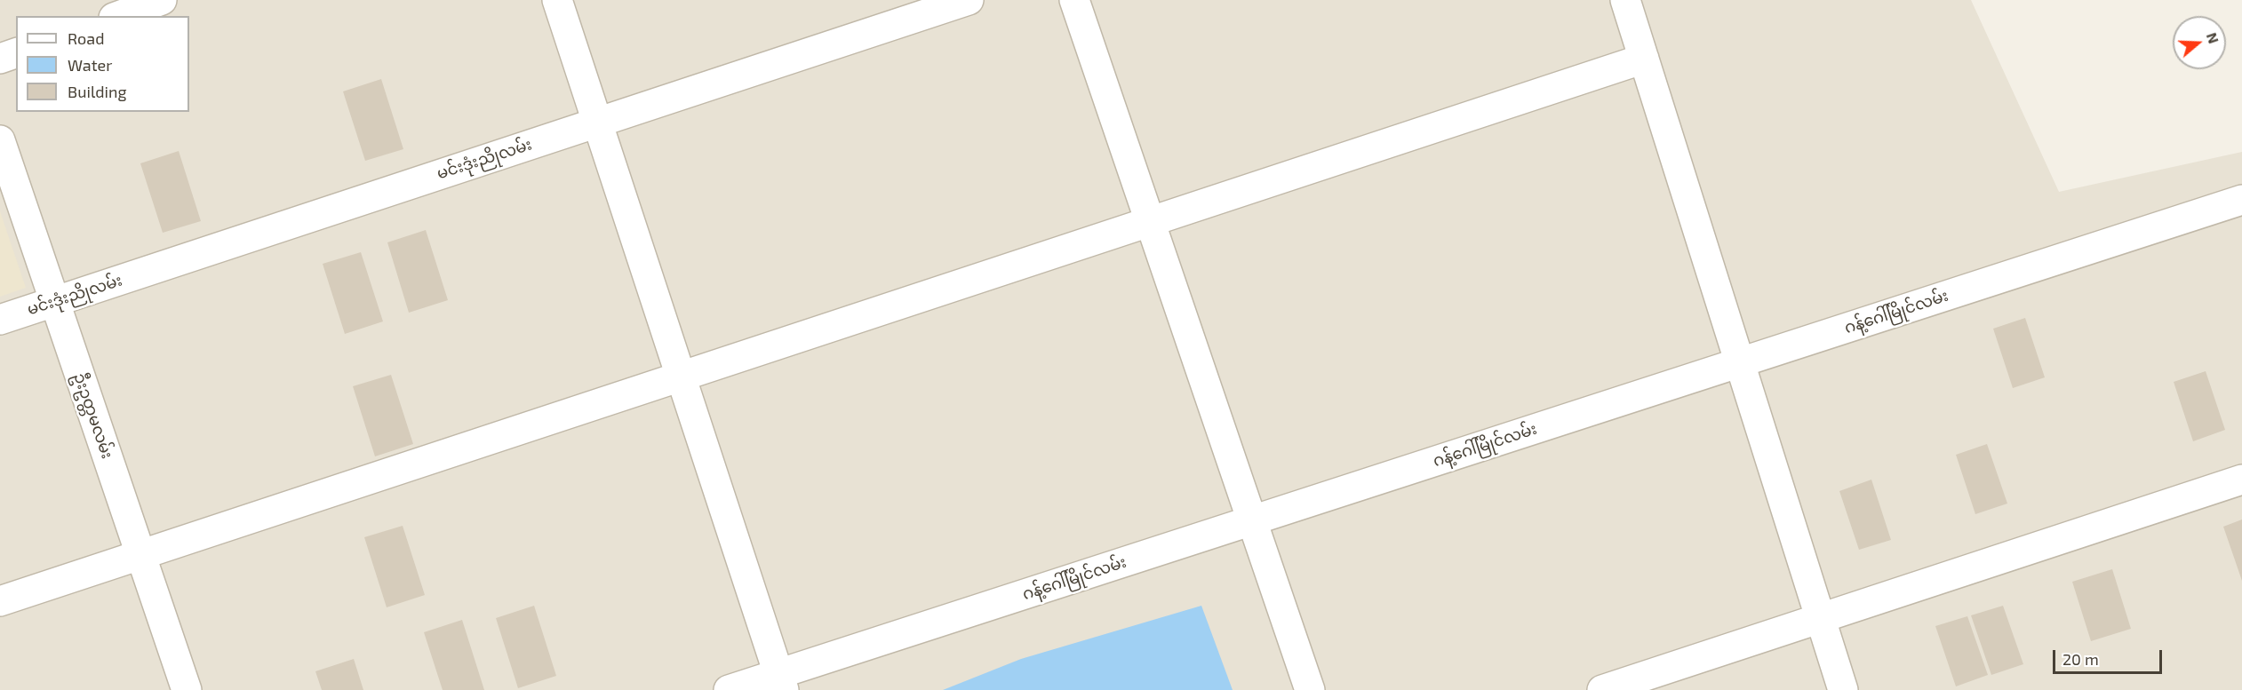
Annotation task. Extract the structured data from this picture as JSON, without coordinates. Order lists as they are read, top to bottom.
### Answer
{
  "streets": {
    "street": ["မင်းဒုံးညိုလမ်း", "ဂန့်ဂေါ်မြိုင်လမ်း", "ဦးဥတ္တမလမ်း"]
  },
  "crossings": [
    ["မင်းဒုံးညိုလမ်း", "ဦးဥတ္တမလမ်း"]
  ],
  "legend": ["Road", "Water", "Building"],
  "scale_bar": "20 m",
  "north": "right"
}
